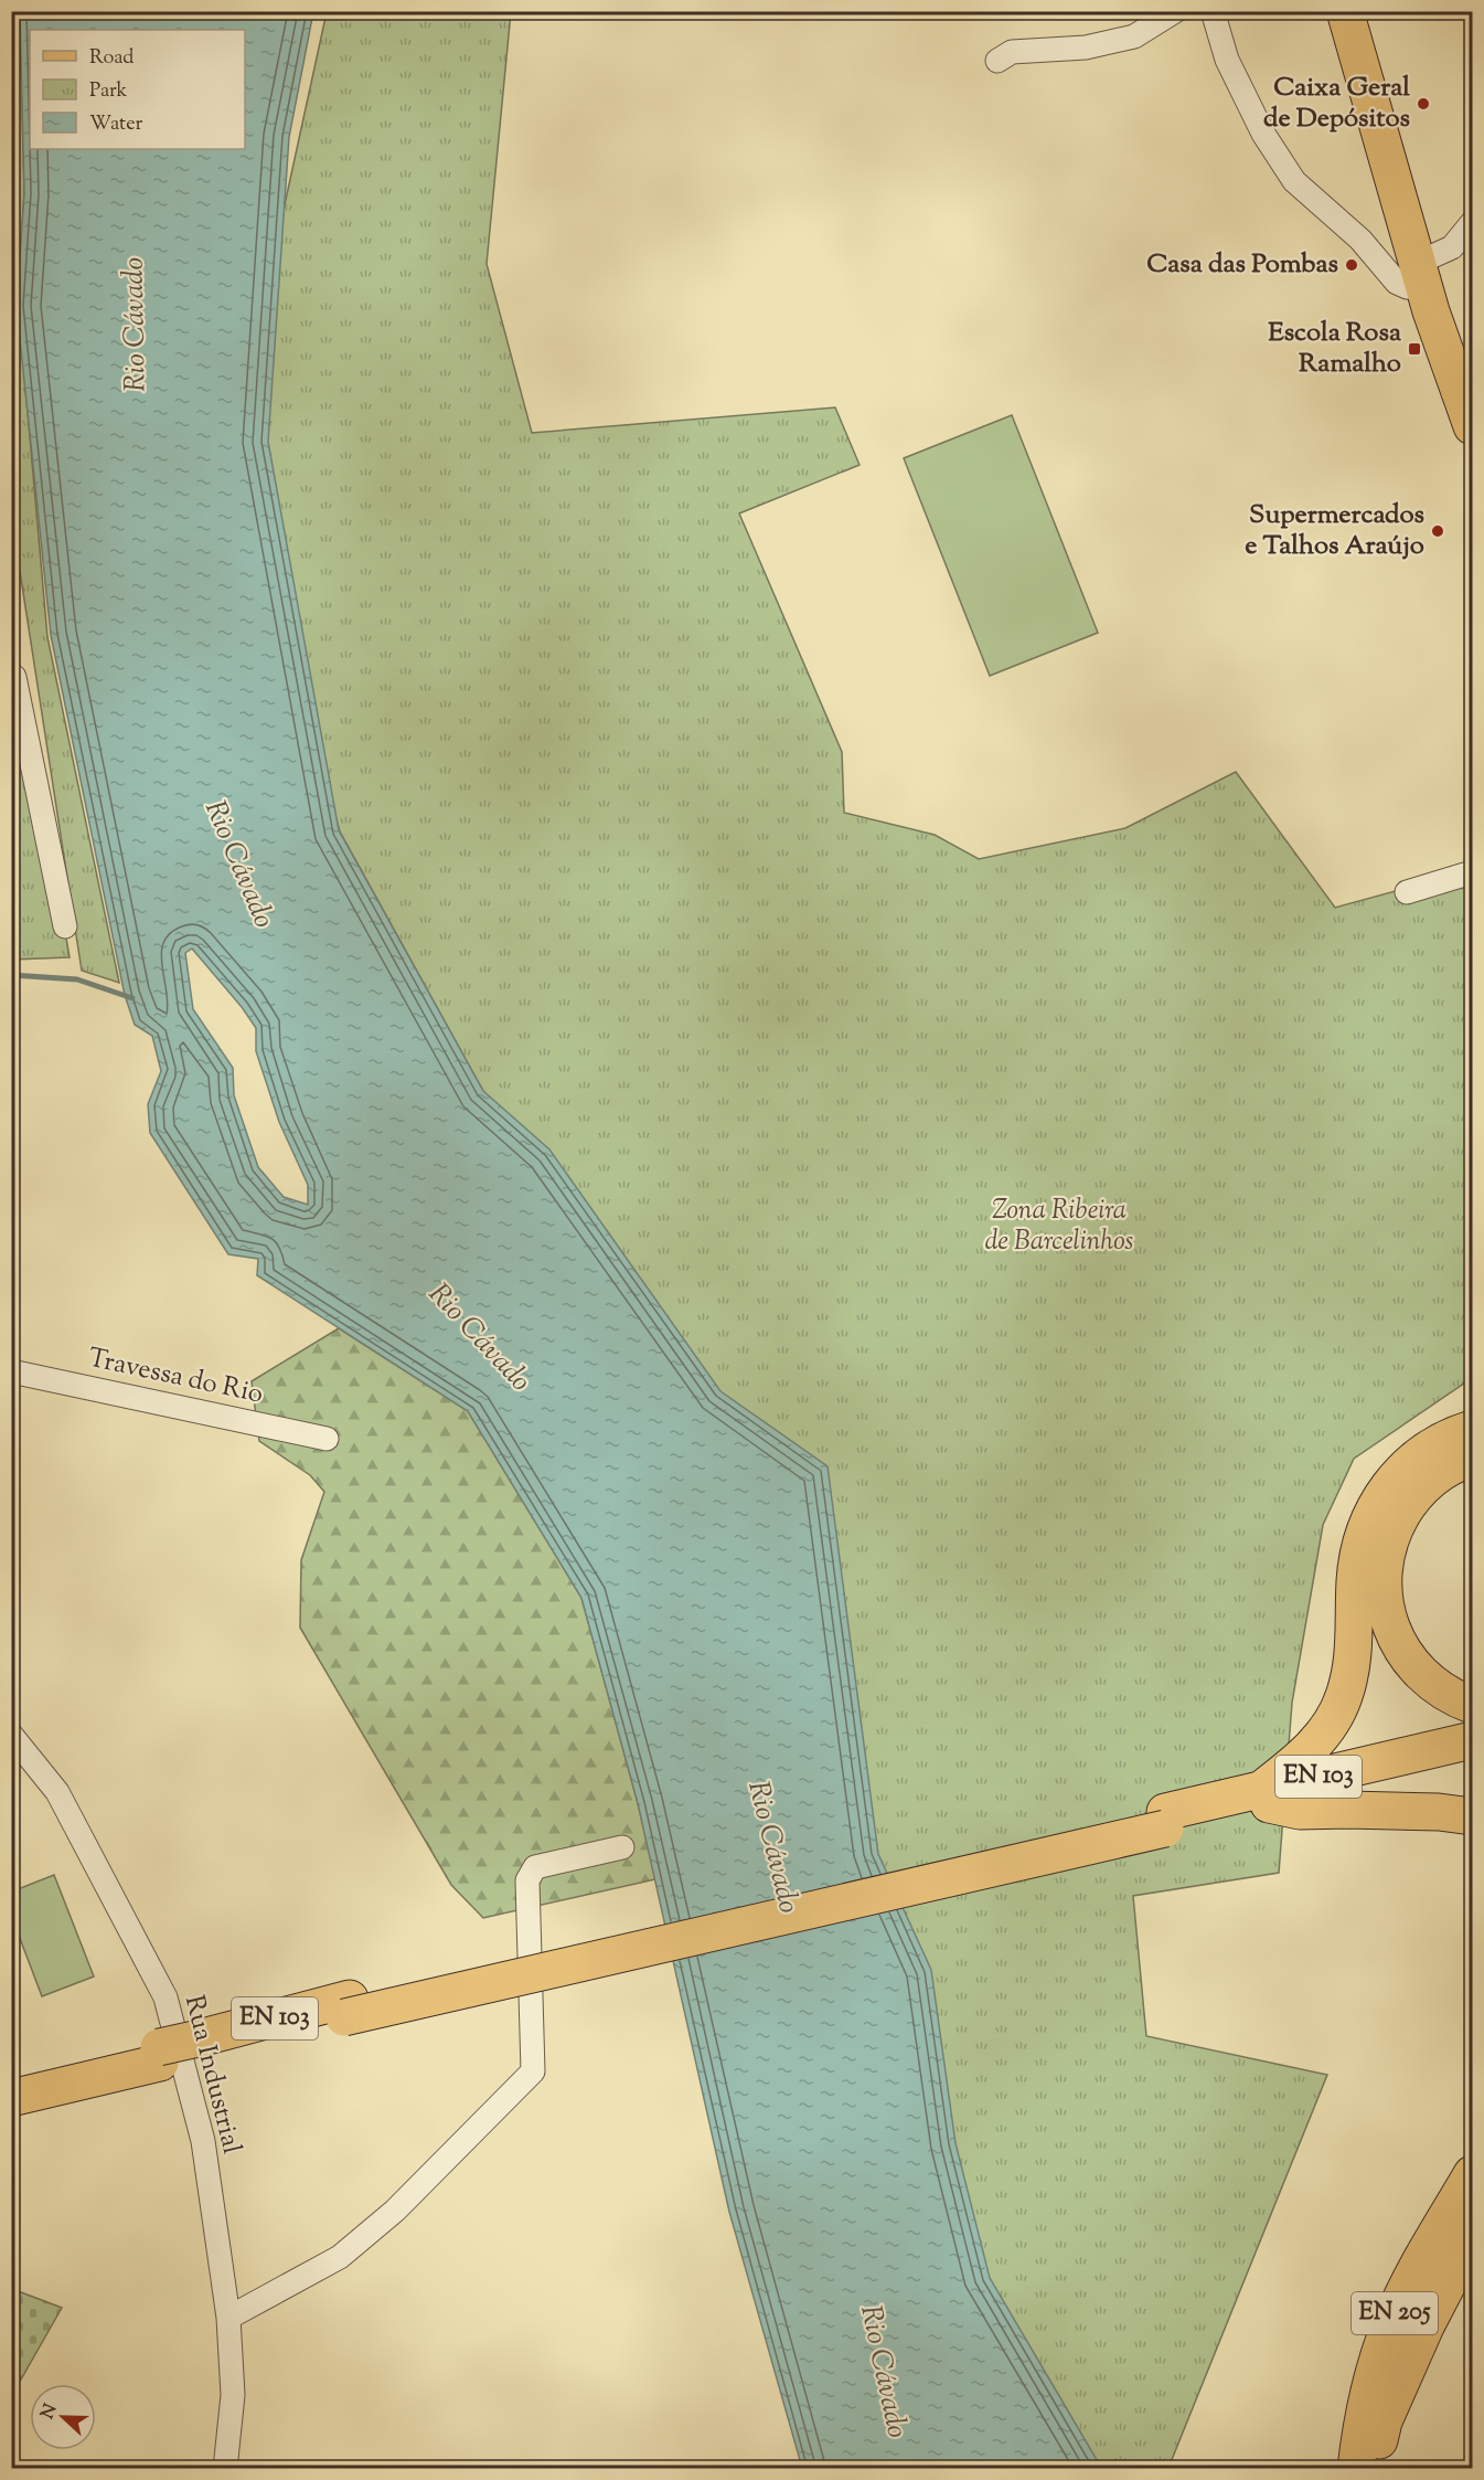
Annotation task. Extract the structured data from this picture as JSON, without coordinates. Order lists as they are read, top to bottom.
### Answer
{
  "streets": {
    "main road": ["EN 103", "EN 205"],
    "street": ["Travessa do Rio", "Rua Industrial"]
  },
  "water": ["Rio Cávado"],
  "parks": ["Zona Ribeira de Barcelinhos"],
  "places": {
    "other": ["Caixa Geral de Depósitos", "Casa das Pombas", "Supermercados e Talhos Araújo"],
    "transit": ["Escola Rosa Ramalho"]
  },
  "legend": ["Road", "Park", "Water"],
  "north": "left"
}
